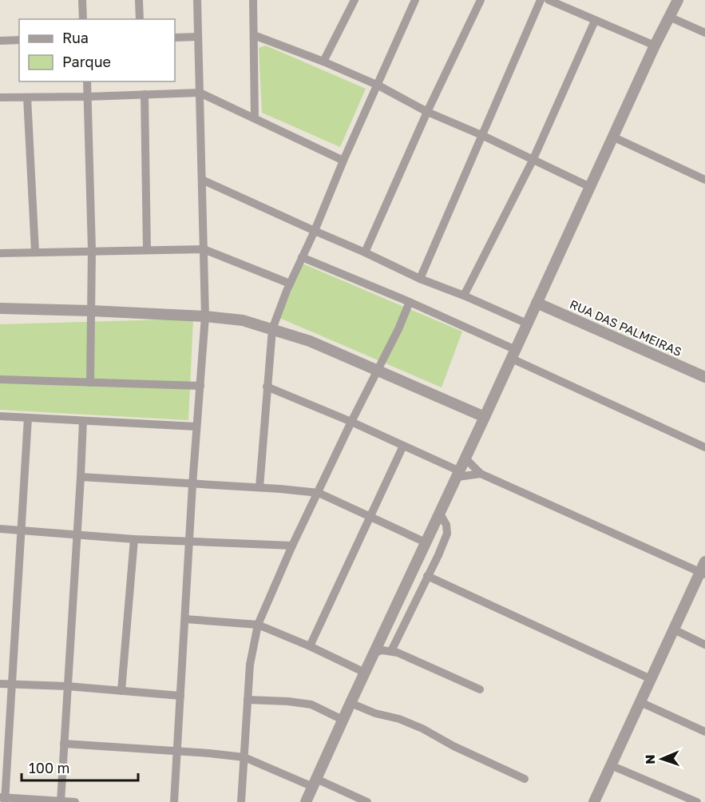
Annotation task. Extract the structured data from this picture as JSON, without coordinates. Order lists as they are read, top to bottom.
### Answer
{
  "streets": {
    "street": ["RUA DAS PALMEIRAS"]
  },
  "legend": ["Rua", "Parque"],
  "scale_bar": "100 m",
  "north": "left"
}
